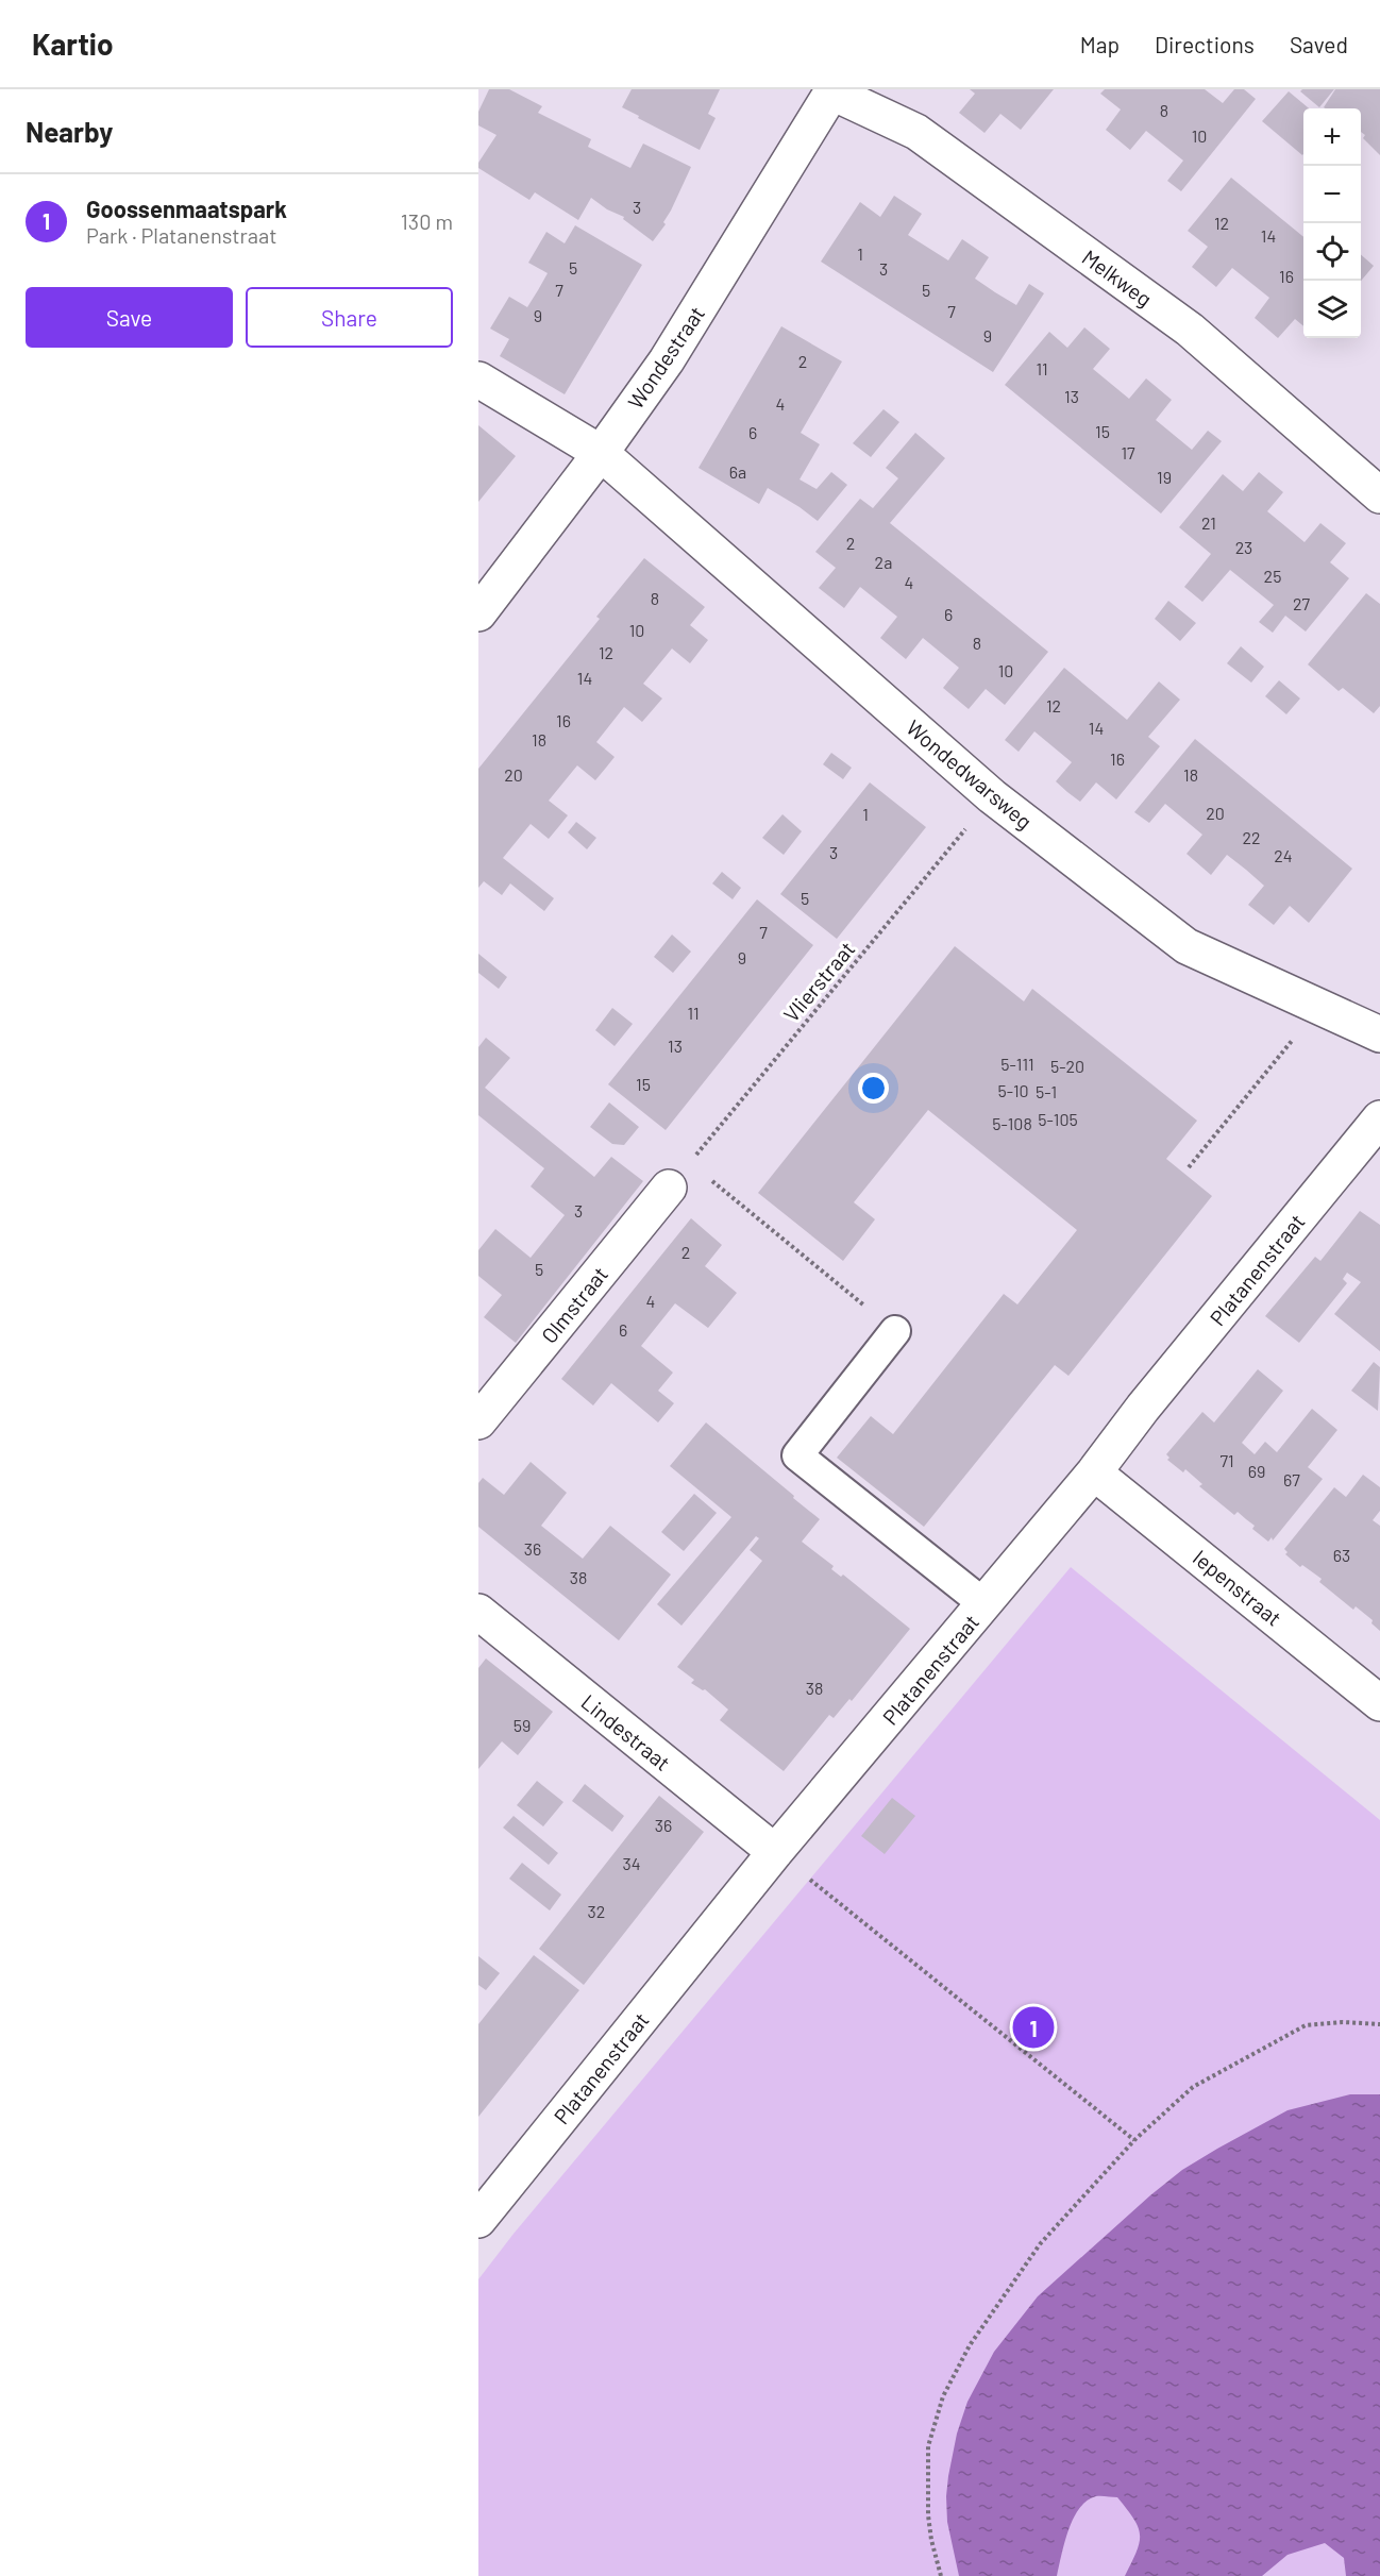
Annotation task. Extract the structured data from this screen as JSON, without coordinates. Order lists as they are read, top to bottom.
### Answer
{
  "streets": {
    "street": [
      "Melkweg",
      "Wondestraat",
      "Wondedwarsweg",
      "Platanenstraat",
      "Olmstraat",
      "Iepenstraat",
      "Lindestraat"
    ],
    "path": ["Vlierstraat"]
  },
  "crossings": [
    ["Melkweg", "Wondestraat"],
    ["Wondestraat", "Wondedwarsweg"],
    ["Wondedwarsweg", "Vlierstraat"],
    ["Vlierstraat", "Olmstraat"],
    ["Platanenstraat", "Iepenstraat"],
    ["Platanenstraat", "Lindestraat"]
  ],
  "house_numbers": [
    "8",
    "10",
    "3",
    "12",
    "14",
    "1",
    "5",
    "3",
    "16",
    "7",
    "5",
    "7",
    "9",
    "9",
    "2",
    "11",
    "13",
    "4",
    "15",
    "6",
    "17",
    "6a",
    "19",
    "21",
    "2",
    "23",
    "2a",
    "25",
    "4",
    "8",
    "27",
    "6",
    "10",
    "8",
    "12",
    "10",
    "14",
    "12",
    "16",
    "14",
    "18",
    "16",
    "20",
    "18",
    "20",
    "1",
    "22",
    "3",
    "24",
    "5",
    "7",
    "9",
    "11",
    "13",
    "5-111",
    "5-20",
    "15",
    "5-10",
    "5-1",
    "5-105",
    "5-108",
    "3",
    "2",
    "5",
    "4",
    "6",
    "71",
    "69",
    "67",
    "36",
    "63",
    "38",
    "38",
    "59",
    "36",
    "34",
    "32"
  ],
  "page": {
    "header": "Kartio",
    "nav": ["Map", "Directions", "Saved"],
    "heading": "Nearby",
    "map_buttons": ["+", "−"],
    "list": [
      {
        "mark": "1",
        "name": "Goossenmaatspark",
        "note": "Park · Platanenstraat",
        "value": "130 m"
      }
    ],
    "buttons": ["Save", "Share"],
    "pins": "1"
  }
}
